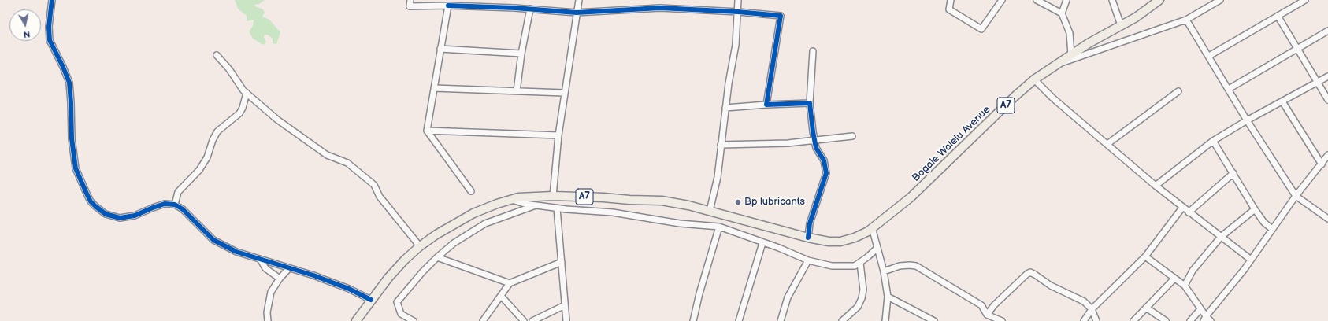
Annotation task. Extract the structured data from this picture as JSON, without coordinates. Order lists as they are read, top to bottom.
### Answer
{
  "streets": {
    "highway": ["A7", "Bogale Walelu Avenue"]
  },
  "crossings": [
    ["A7", "Bogale Walelu Avenue"]
  ],
  "places": ["Bp lubricants"],
  "north": "bottom"
}
